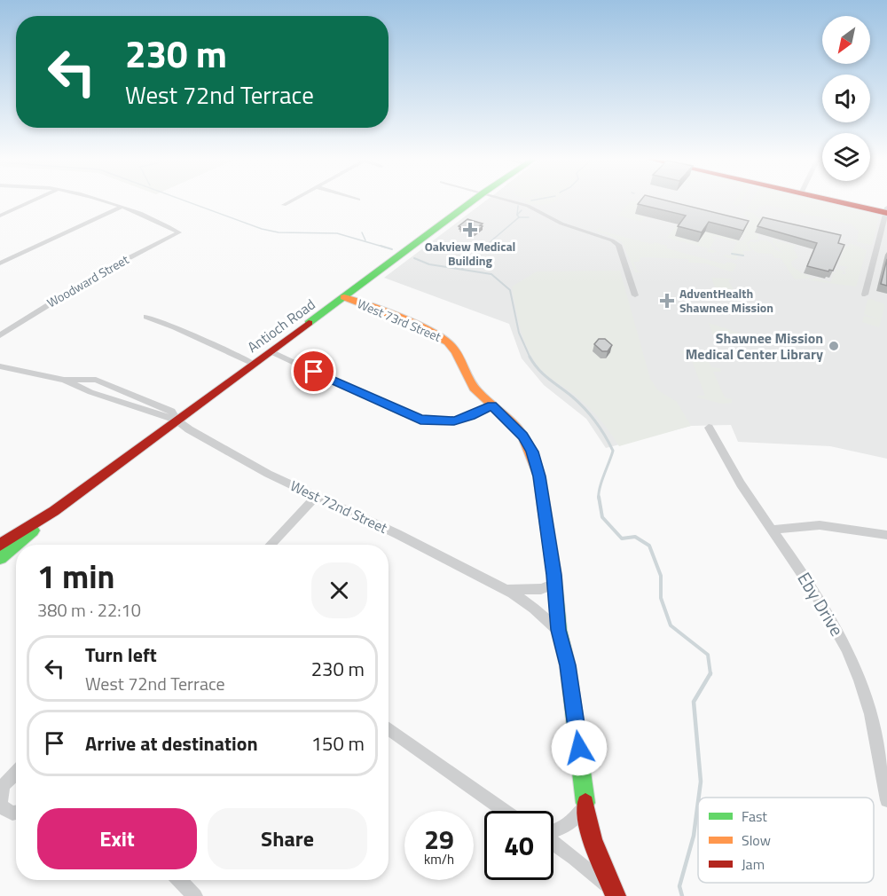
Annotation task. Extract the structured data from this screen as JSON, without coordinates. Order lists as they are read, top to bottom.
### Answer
{
  "streets": {
    "main road": ["West 73rd Street", "Antioch Road"],
    "street": ["Woodward Street", "West 72nd Street", "Eby Drive"]
  },
  "crossings": [
    ["West 73rd Street", "Antioch Road"],
    ["Antioch Road", "West 72nd Street"]
  ],
  "places": {
    "health": ["Oakview Medical Building", "AdventHealth Shawnee Mission"],
    "other": ["Shawnee Mission Medical Center Library"]
  },
  "legend": ["Fast", "Slow", "Jam"],
  "north": "bottom left",
  "page": {
    "turn": ["230 m", "West 72nd Terrace"],
    "heading": ["1 min", "380 m · 22:10"],
    "list": [
      {
        "name": "Turn left",
        "note": "West 72nd Terrace",
        "value": "230 m"
      },
      {
        "name": "Arrive at destination",
        "value": "150 m"
      }
    ],
    "buttons": ["Exit", "Share"],
    "speed": "29 km/h",
    "limit": "40"
  }
}
